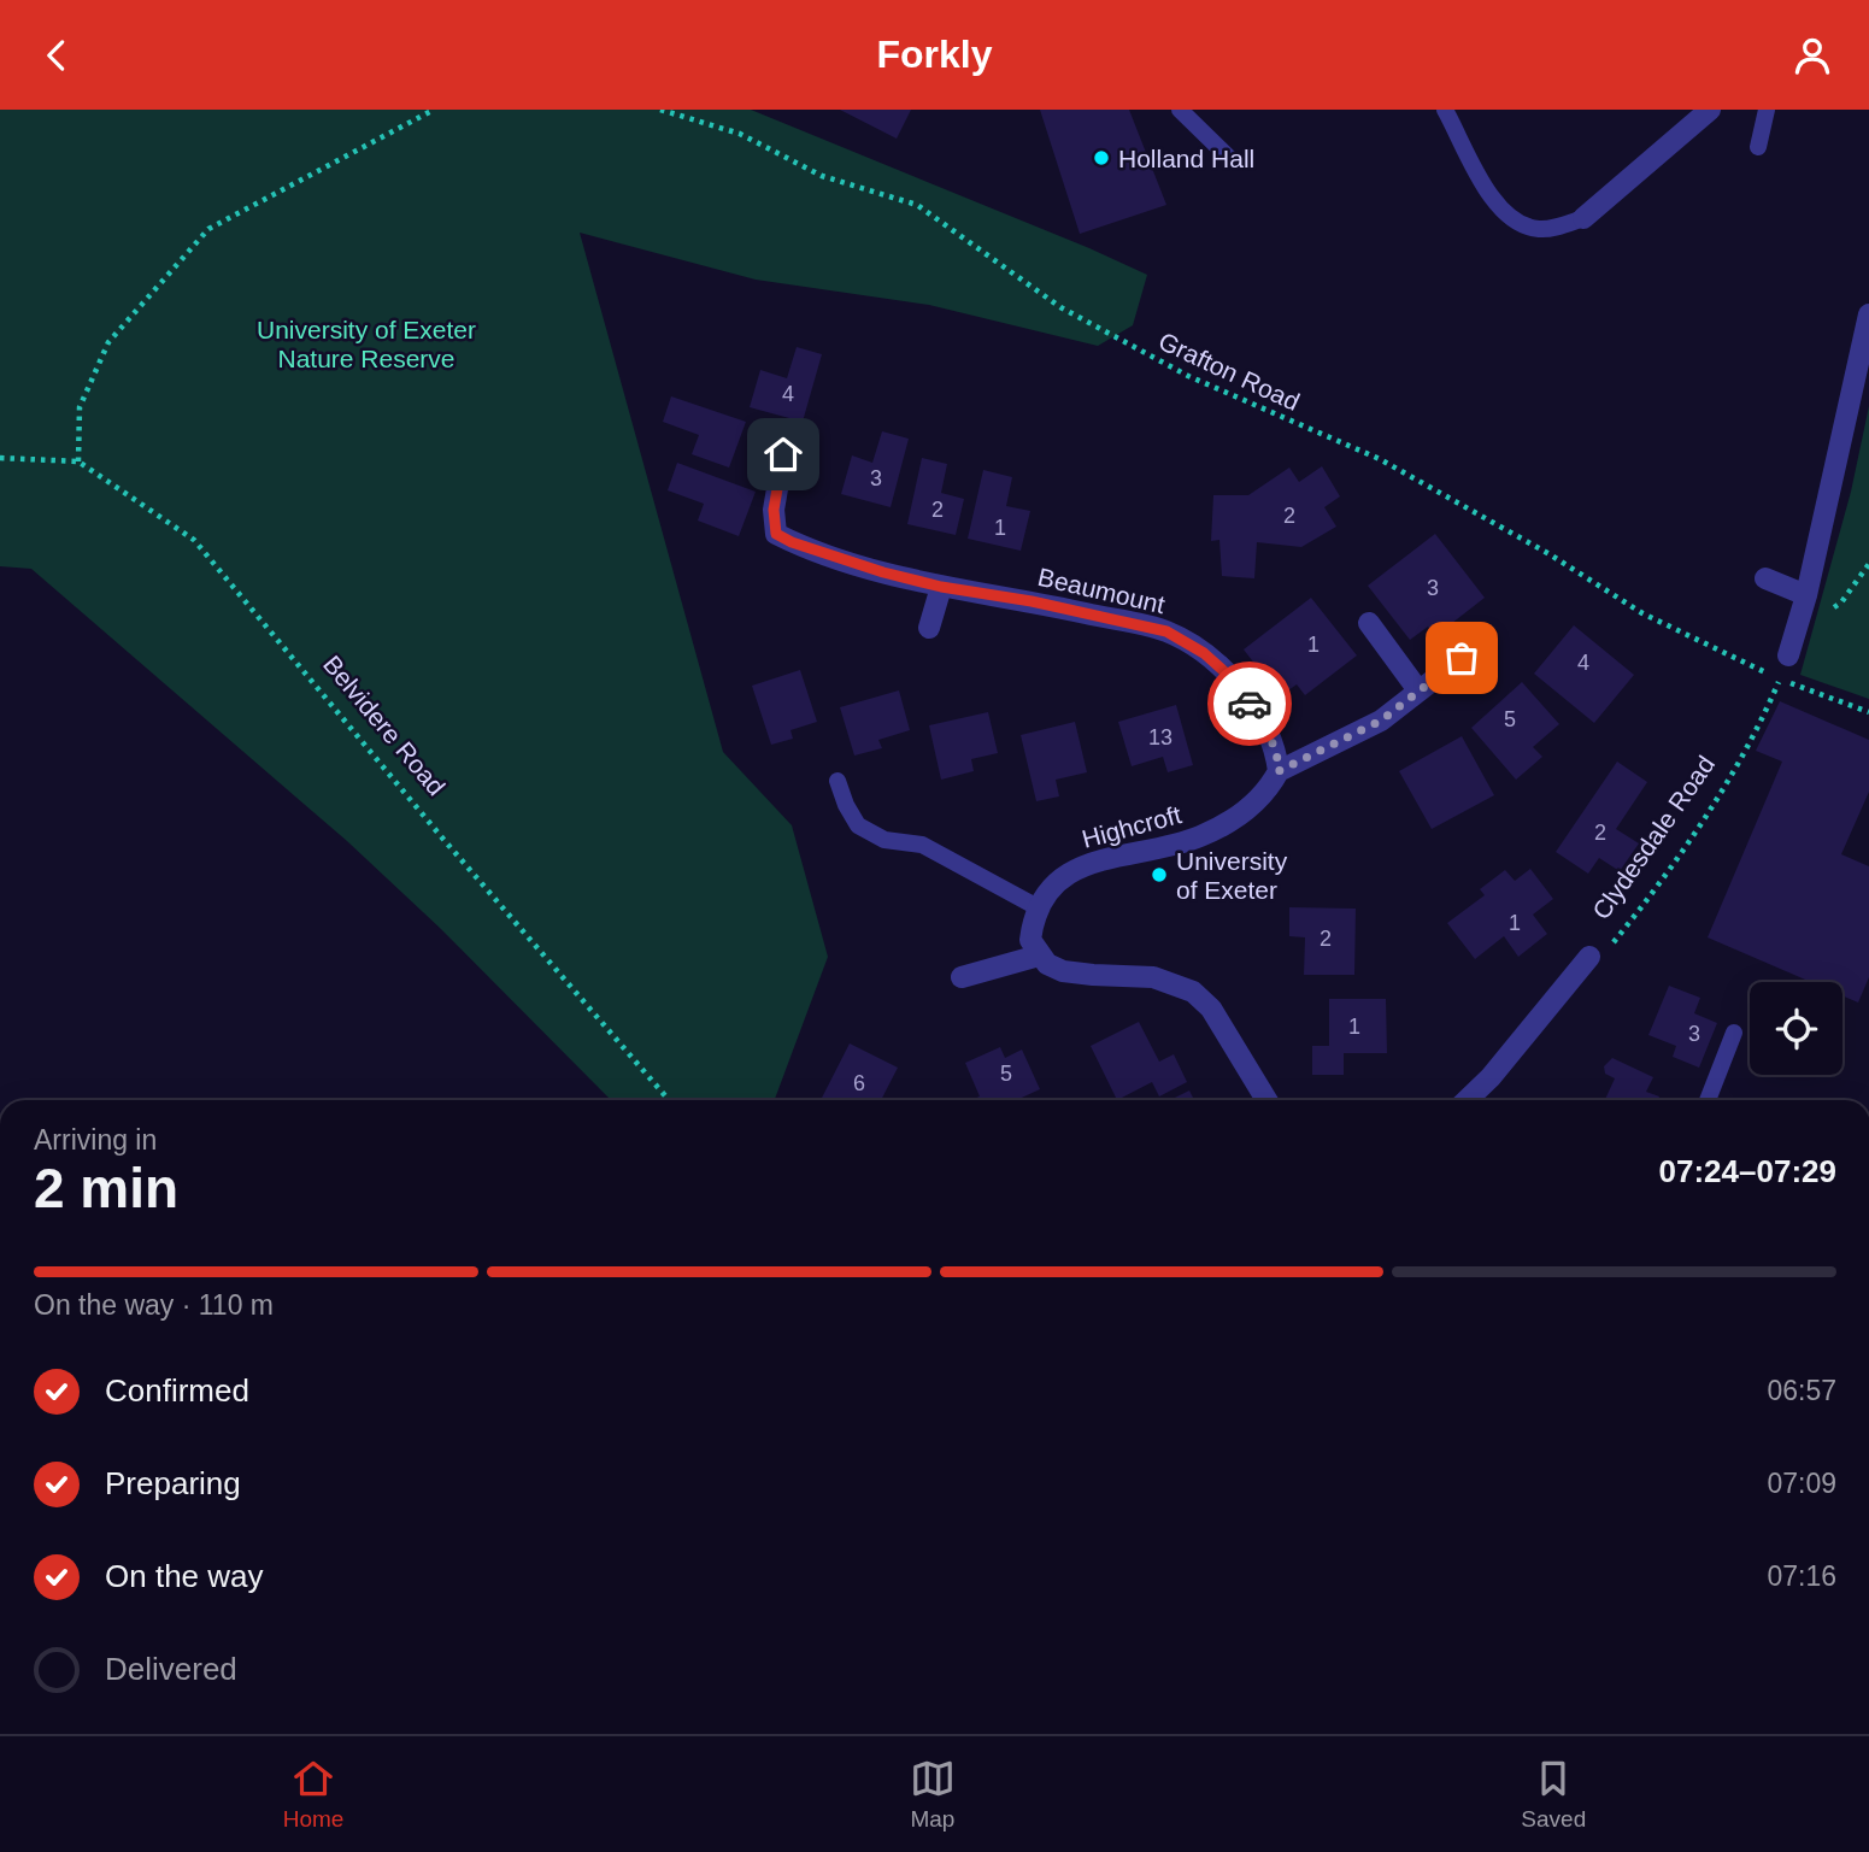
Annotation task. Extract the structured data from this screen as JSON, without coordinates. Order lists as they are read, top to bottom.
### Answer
{
  "streets": {
    "street": ["Beaumount", "Highcroft"],
    "path": ["Grafton Road", "Belvidere Road", "Clydesdale Road"]
  },
  "crossings": [
    ["Grafton Road", "Clydesdale Road"],
    ["Beaumount", "Highcroft"]
  ],
  "parks": ["University of Exeter Nature Reserve"],
  "places": ["Holland Hall", "University of Exeter"],
  "house_numbers": [
    "4",
    "3",
    "2",
    "2",
    "1",
    "3",
    "1",
    "4",
    "5",
    "13",
    "2",
    "1",
    "2",
    "1",
    "3",
    "5",
    "6"
  ],
  "page": {
    "header": "Forkly",
    "heading": ["2 min", "Arriving in", "07:24–07:29"],
    "bar": "On the way · 110 m",
    "list": [
      ["Confirmed", "06:57"],
      ["Preparing", "07:09"],
      ["On the way", "07:16"],
      "Delivered"
    ],
    "tabs": ["Home", "Map", "Saved"]
  }
}
